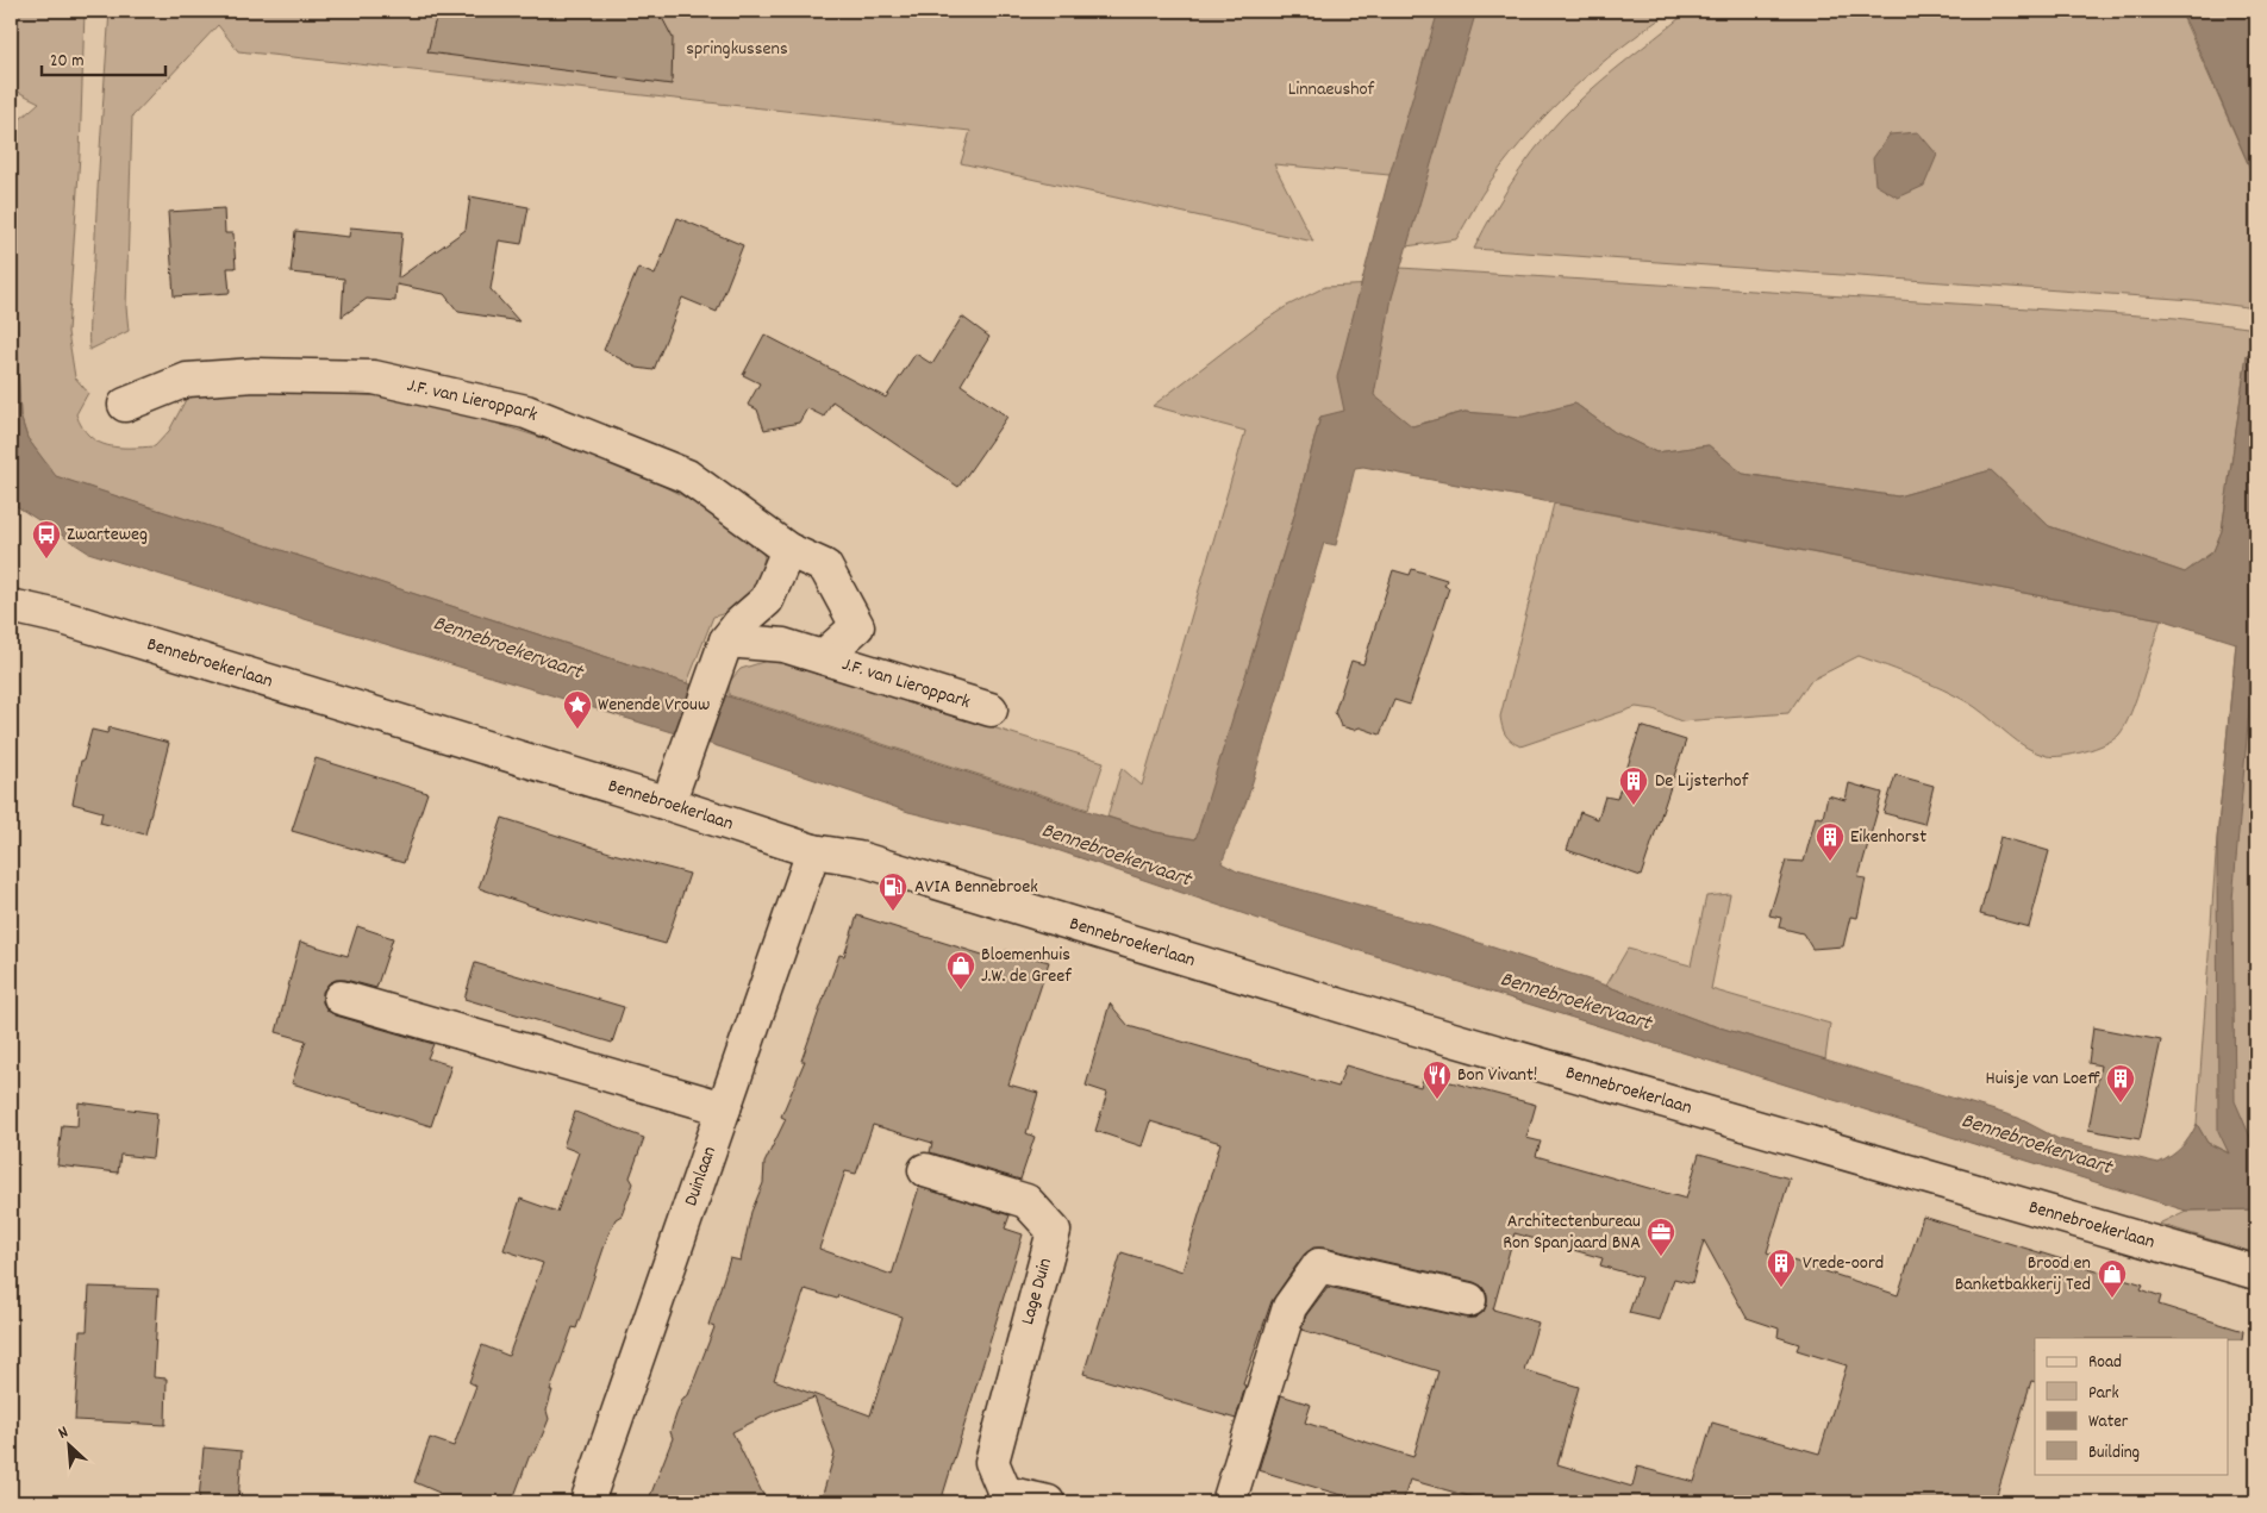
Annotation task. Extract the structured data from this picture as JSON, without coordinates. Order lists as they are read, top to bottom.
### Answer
{
  "streets": {
    "street": [
      "J.F. van Lieroppark",
      "Bennebroekerlaan",
      "Duinlaan",
      "Lage Duin"
    ]
  },
  "crossings": [
    ["Bennebroekerlaan", "Duinlaan"]
  ],
  "water": ["Bennebroekervaart"],
  "parks": ["springkussens", "Linnaeushof"],
  "places": {
    "bus stop": ["Zwarteweg"],
    "place": ["Wenende Vrouw"],
    "building": [
      "De Lijsterhof",
      "Eikenhorst",
      "Huisje van Loeff",
      "Vrede-oord"
    ],
    "fuel station": ["AVIA Bennebroek"],
    "shop": ["Bloemenhuis J.W. de Greef", "Brood en Banketbakkerij Ted"],
    "restaurant": ["Bon Vivant!"],
    "office": ["Architectenbureau Ron Spanjaard BNA"]
  },
  "legend": [
    "Road",
    "Park",
    "Water",
    "Building"
  ],
  "scale_bar": "20 m",
  "north": "top left"
}
